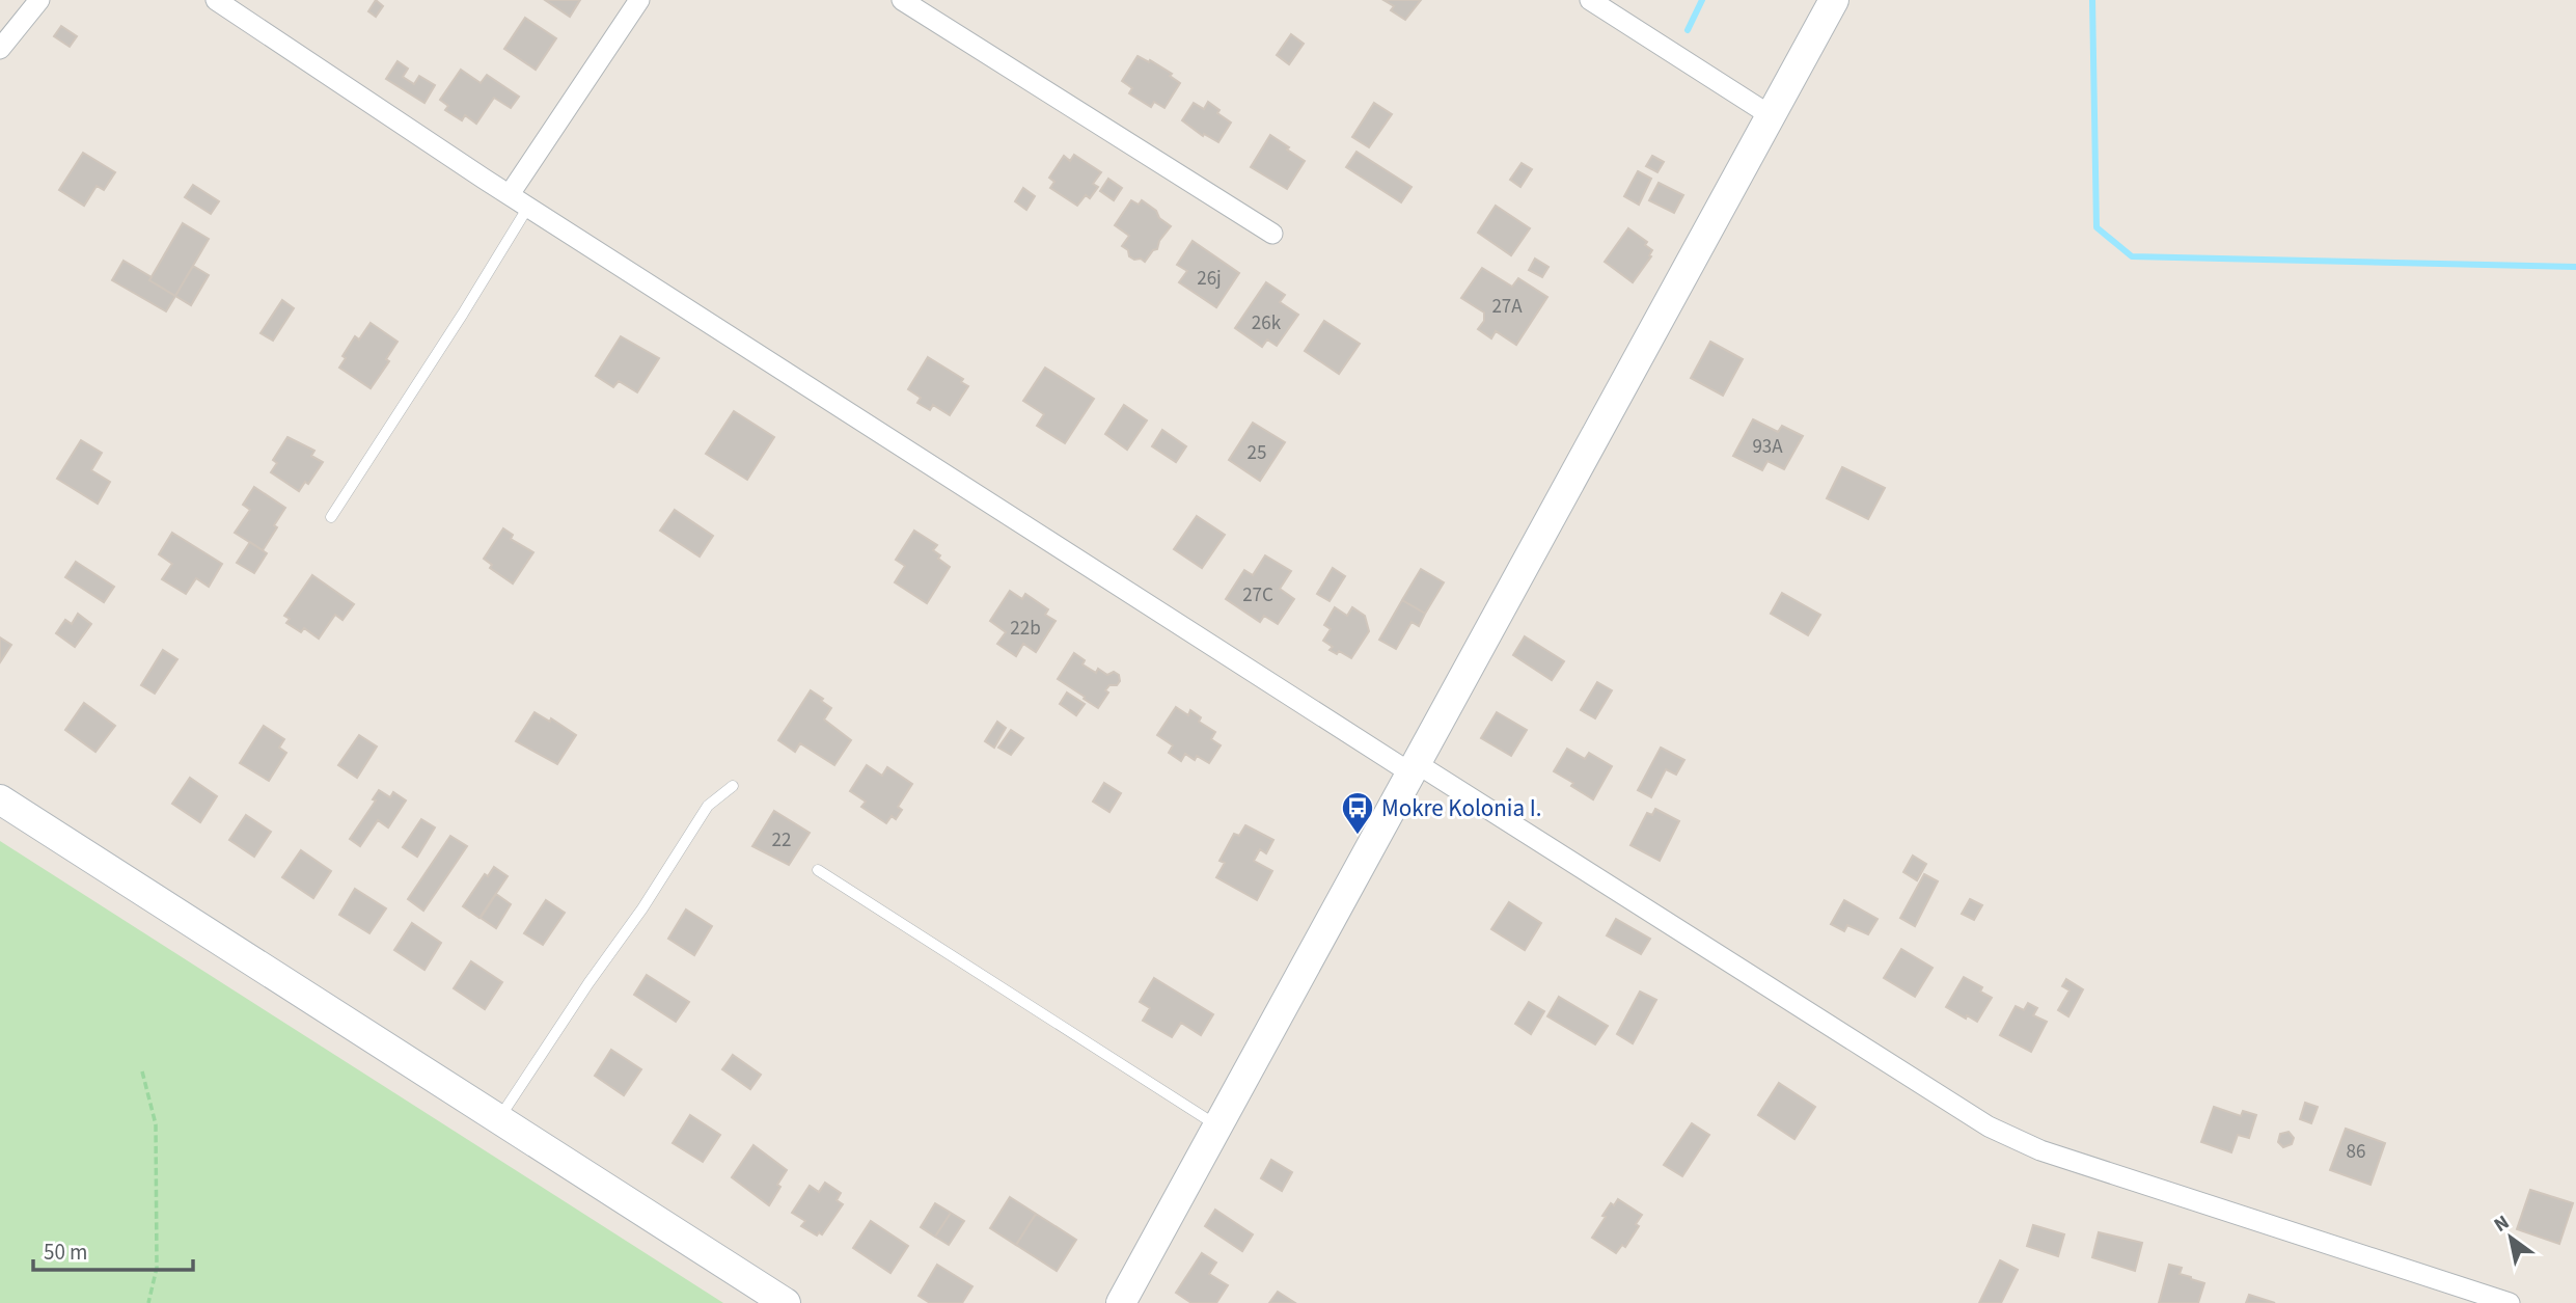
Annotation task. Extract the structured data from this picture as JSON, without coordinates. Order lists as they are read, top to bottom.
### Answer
{
  "places": {
    "bus stop": ["Mokre Kolonia I."]
  },
  "house_numbers": [
    "26j",
    "27A",
    "26k",
    "93A",
    "25",
    "27C",
    "22b",
    "22",
    "86"
  ],
  "scale_bar": "50 m",
  "north": "top left"
}
